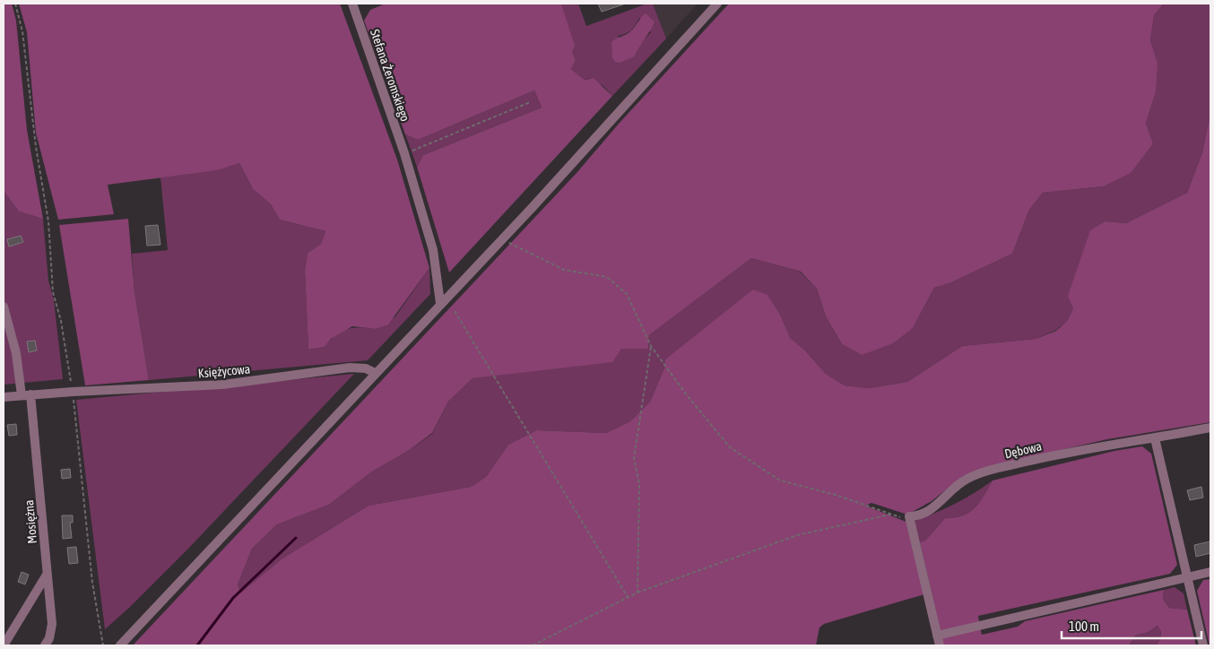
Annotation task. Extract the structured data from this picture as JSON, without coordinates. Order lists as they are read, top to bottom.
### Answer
{
  "streets": {
    "street": [
      "Stefana Żeromskiego",
      "Księżycowa",
      "Dębowa",
      "Mosiężna"
    ]
  },
  "crossings": [
    ["Księżycowa", "Mosiężna"]
  ],
  "scale_bar": "100 m"
}
